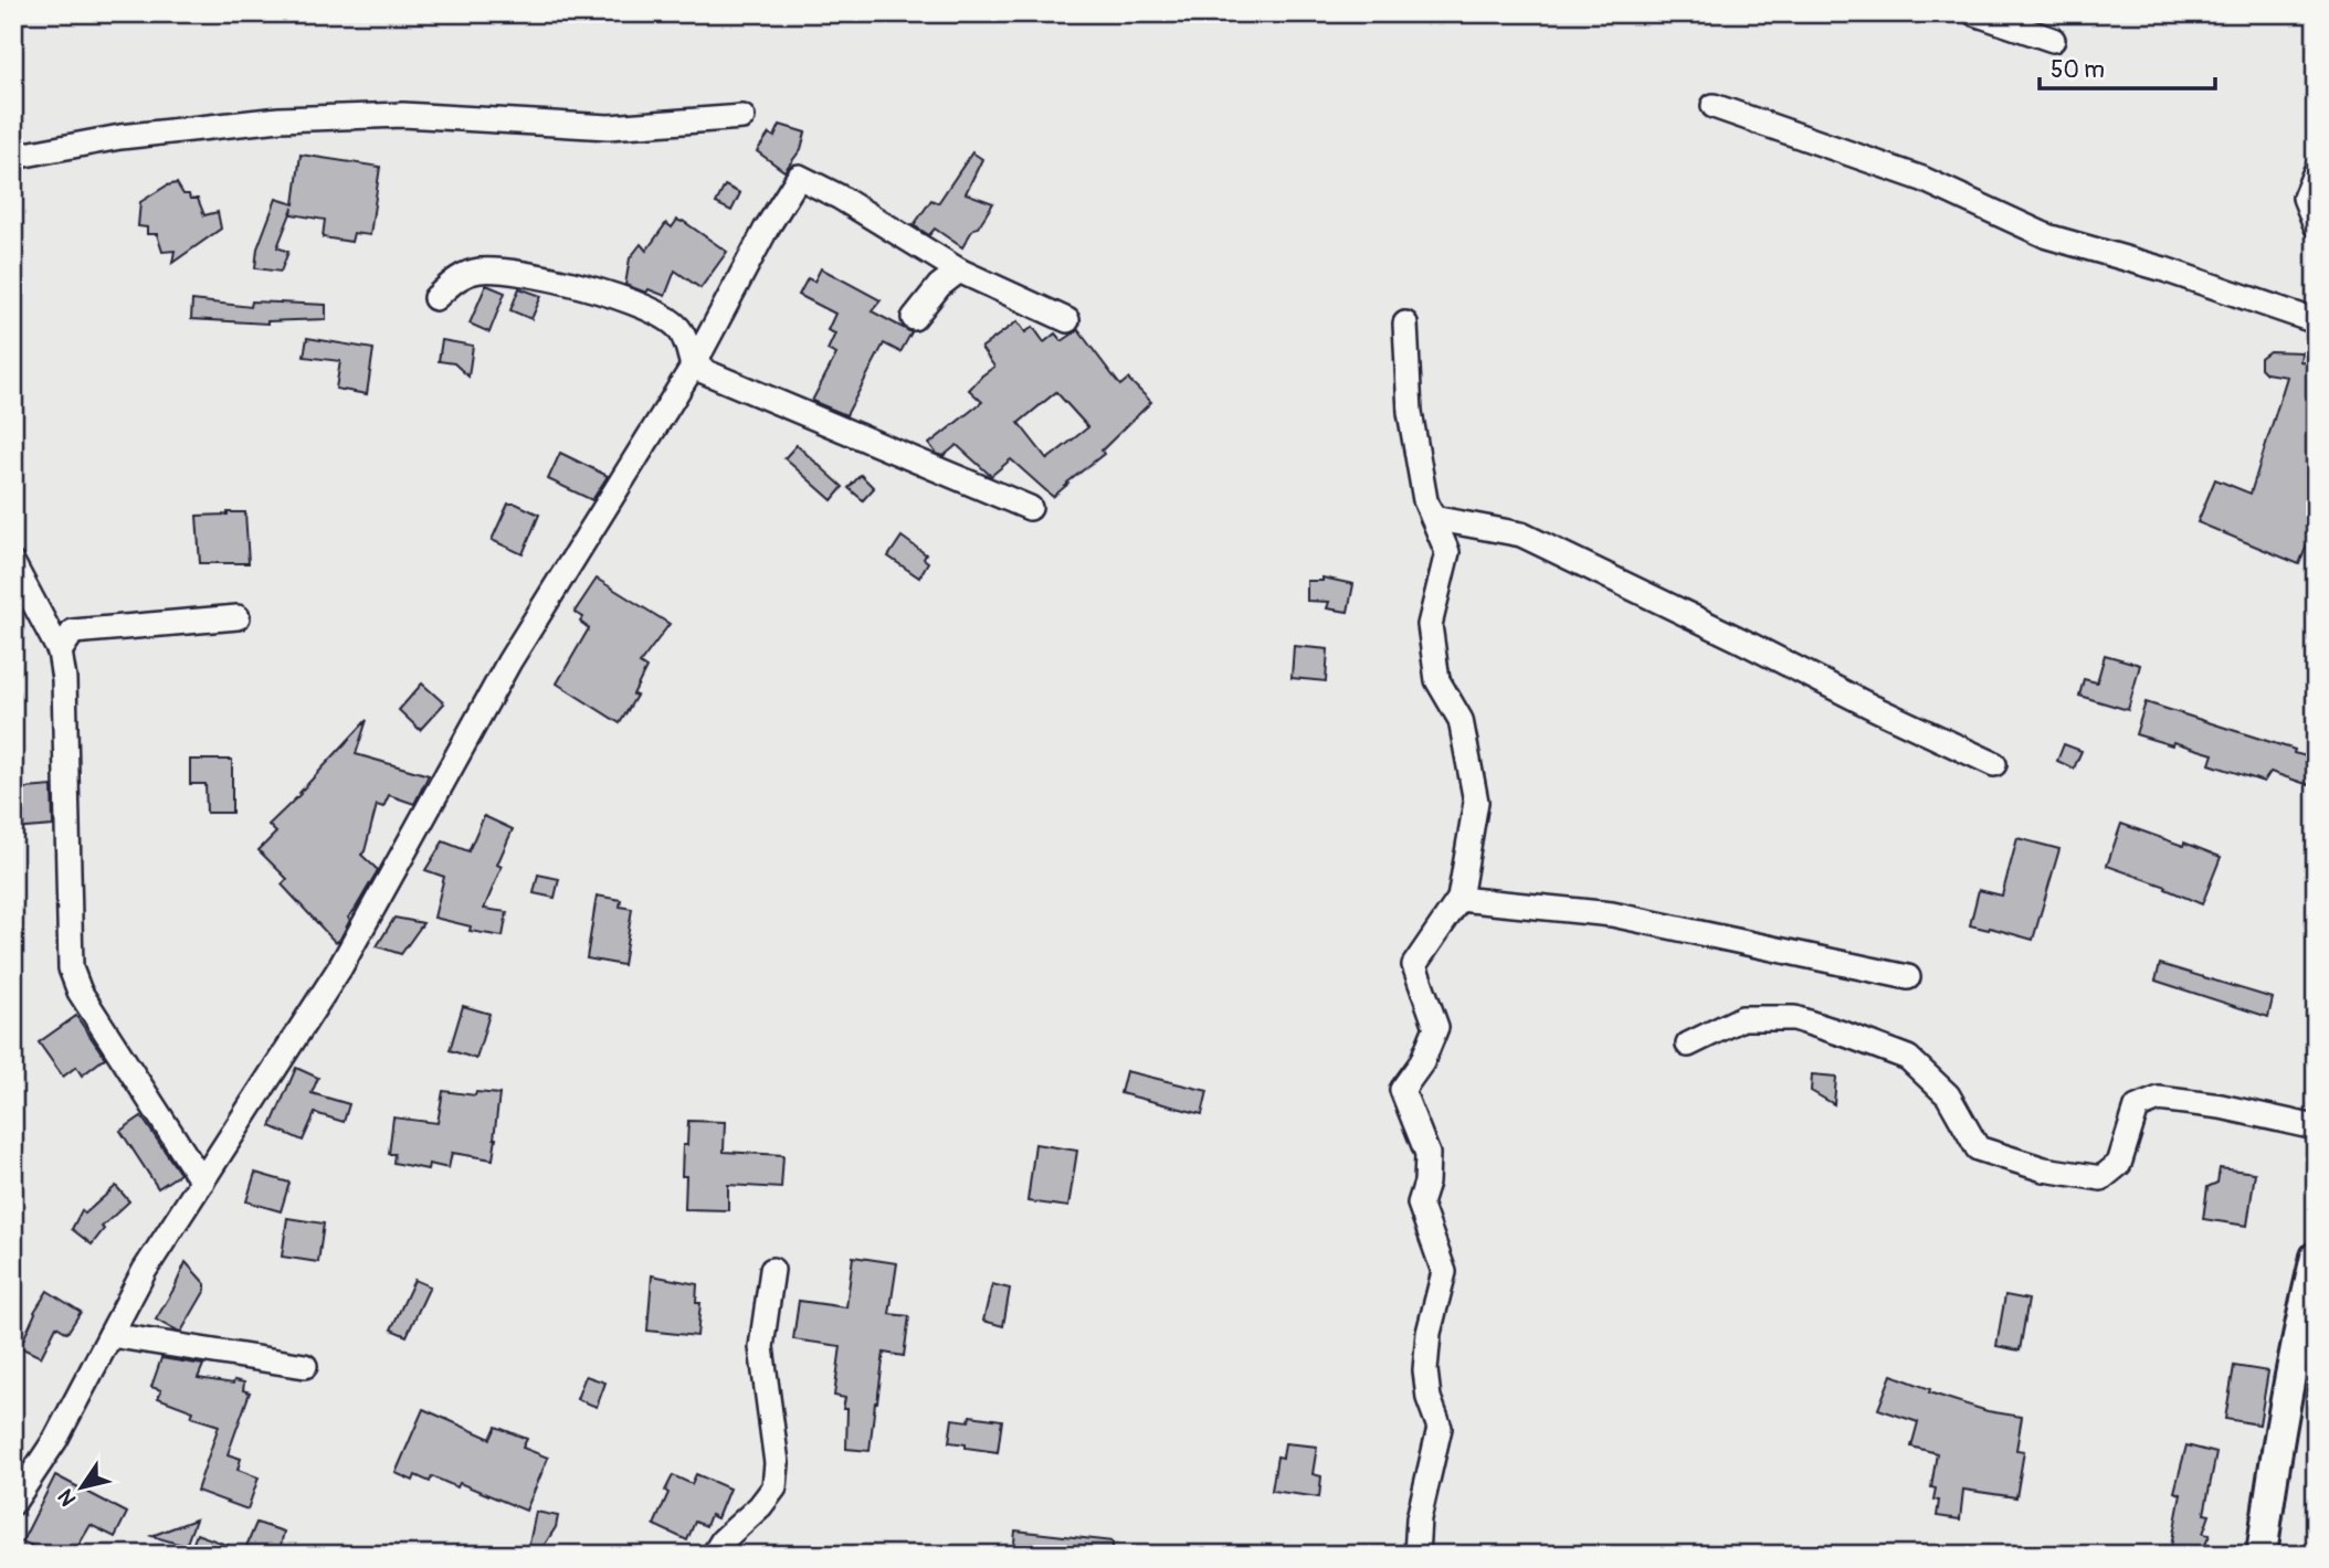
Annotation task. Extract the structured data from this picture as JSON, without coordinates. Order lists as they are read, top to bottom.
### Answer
{
  "scale_bar": "50 m",
  "north": "bottom left"
}
